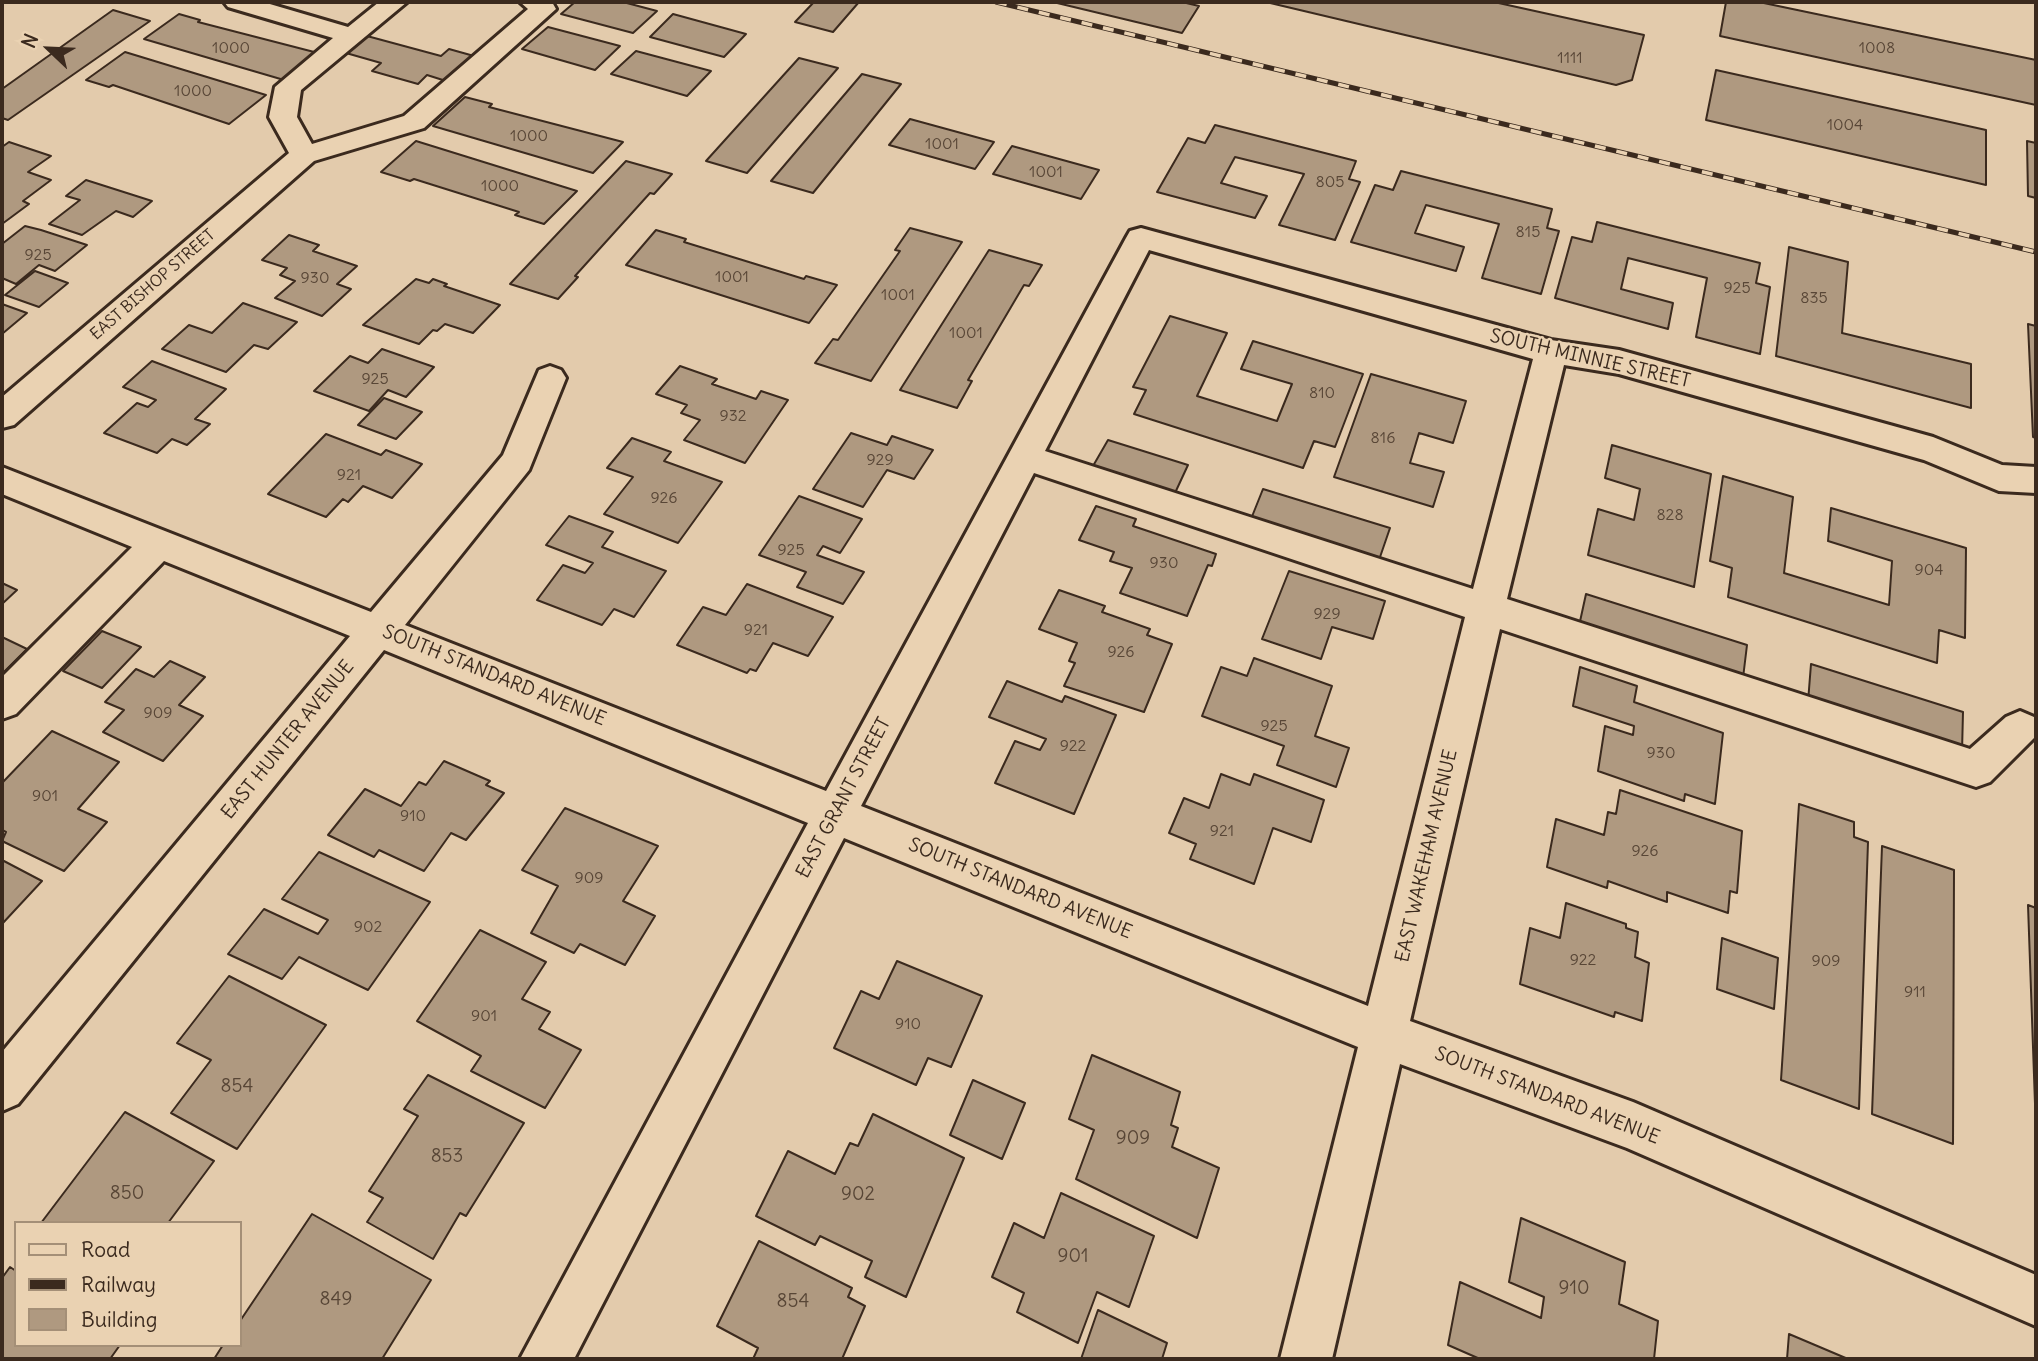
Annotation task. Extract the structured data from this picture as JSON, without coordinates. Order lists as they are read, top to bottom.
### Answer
{
  "streets": {
    "street": [
      "EAST BISHOP STREET",
      "SOUTH MINNIE STREET",
      "SOUTH STANDARD AVENUE",
      "EAST HUNTER AVENUE",
      "EAST GRANT STREET",
      "EAST WAKEHAM AVENUE"
    ]
  },
  "crossings": [
    ["SOUTH MINNIE STREET", "EAST GRANT STREET"],
    ["SOUTH MINNIE STREET", "EAST WAKEHAM AVENUE"],
    ["SOUTH STANDARD AVENUE", "EAST HUNTER AVENUE"],
    ["SOUTH STANDARD AVENUE", "EAST GRANT STREET"],
    ["SOUTH STANDARD AVENUE", "EAST WAKEHAM AVENUE"]
  ],
  "house_numbers": [
    "1000",
    "1008",
    "1111",
    "1000",
    "1004",
    "1000",
    "1001",
    "1001",
    "805",
    "1000",
    "815",
    "925",
    "1001",
    "930",
    "925",
    "1001",
    "835",
    "1001",
    "925",
    "810",
    "932",
    "816",
    "929",
    "921",
    "926",
    "828",
    "925",
    "930",
    "904",
    "929",
    "921",
    "926",
    "909",
    "925",
    "922",
    "930",
    "901",
    "910",
    "921",
    "926",
    "909",
    "902",
    "922",
    "909",
    "911",
    "901",
    "910",
    "854",
    "909",
    "853",
    "850",
    "902",
    "901",
    "910",
    "849",
    "854"
  ],
  "legend": ["Road", "Railway", "Building"],
  "north": "top left"
}
